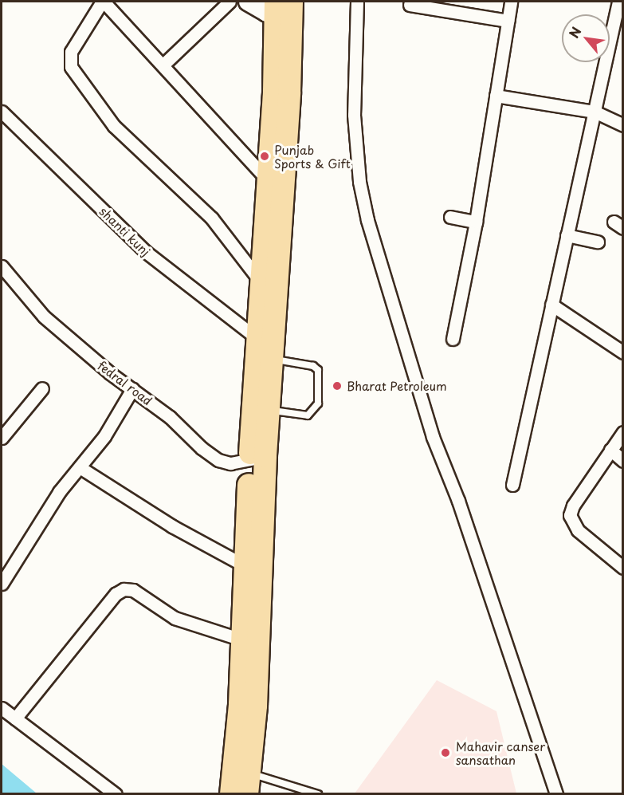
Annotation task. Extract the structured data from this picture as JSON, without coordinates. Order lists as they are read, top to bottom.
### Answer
{
  "streets": {
    "street": ["shanti kunj", "fedral road"]
  },
  "places": ["Punjab Sports & Gift", "Bharat Petroleum", "Mahavir canser sansathan"],
  "north": "top left"
}
